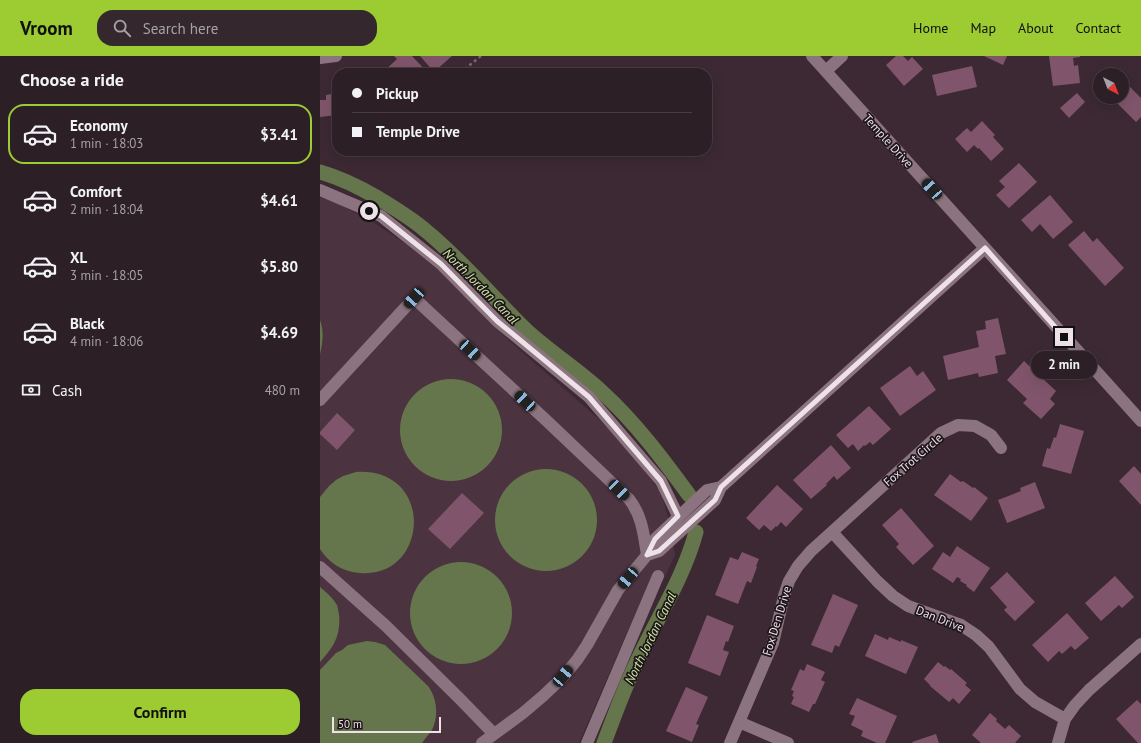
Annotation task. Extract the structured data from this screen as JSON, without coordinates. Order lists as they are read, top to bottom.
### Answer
{
  "streets": {
    "street": [
      "Temple Drive",
      "Fox Trot Circle",
      "Dan Drive",
      "Fox Den Drive"
    ]
  },
  "crossings": [
    ["Fox Trot Circle", "Dan Drive"],
    ["Fox Trot Circle", "Fox Den Drive"],
    ["Dan Drive", "Fox Den Drive"]
  ],
  "water": ["North Jordan Canal"],
  "scale_bar": "50 m",
  "north": "bottom right",
  "page": {
    "header": "Vroom",
    "search": "Search here",
    "nav": [
      "Home",
      "Map",
      "About",
      "Contact"
    ],
    "heading": "Choose a ride",
    "banner": ["Pickup", "Temple Drive"],
    "list": [
      {
        "name": "Economy",
        "note": "1 min · 18:03",
        "value": "$3.41"
      },
      {
        "name": "Comfort",
        "note": "2 min · 18:04",
        "value": "$4.61"
      },
      {
        "name": "XL",
        "note": "3 min · 18:05",
        "value": "$5.80"
      },
      {
        "name": "Black",
        "note": "4 min · 18:06",
        "value": "$4.69"
      }
    ],
    "bubble": "2 min",
    "pay": ["Cash", "480 m"],
    "buttons": "Confirm",
    "scale": "50 m"
  }
}
